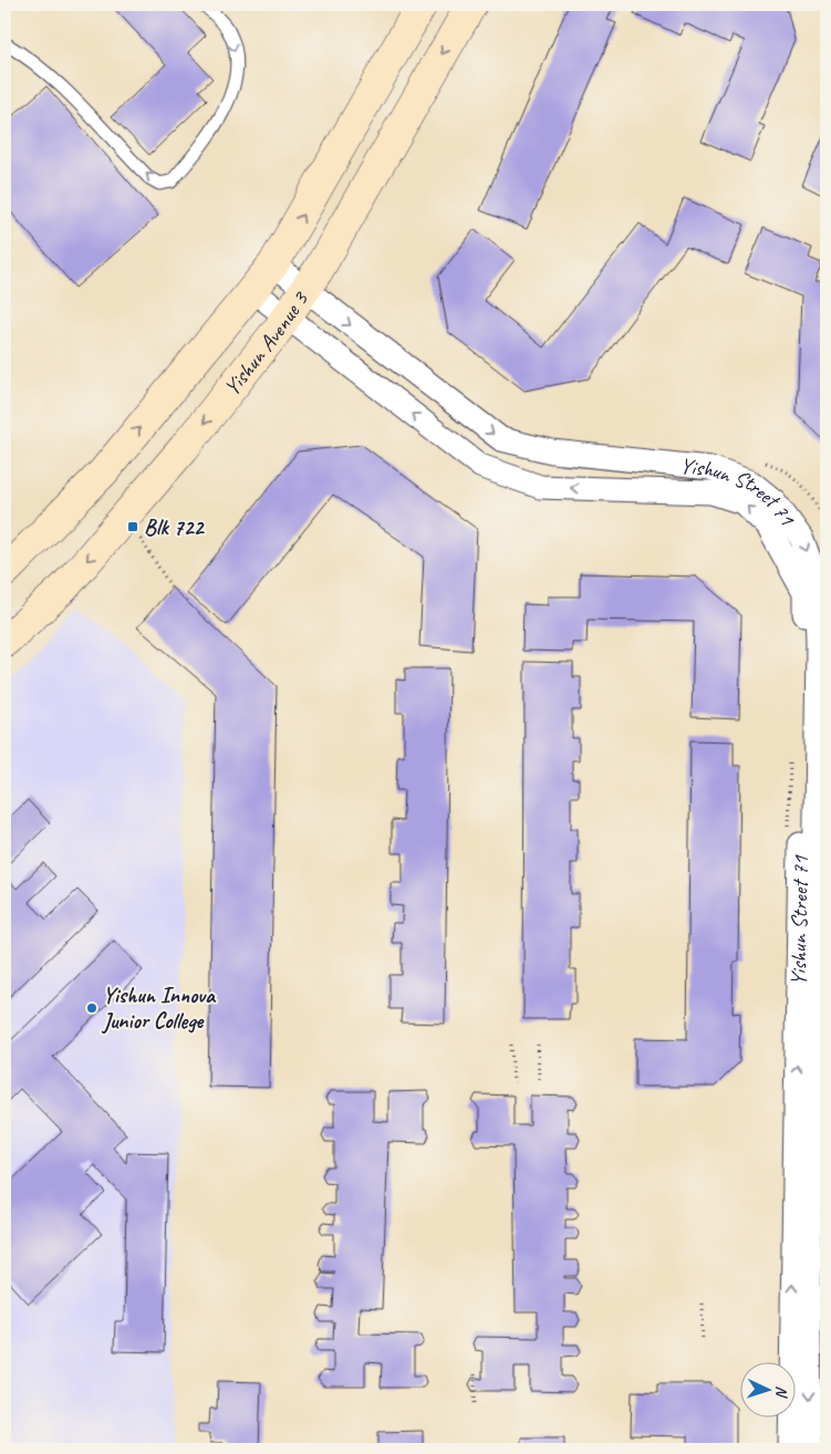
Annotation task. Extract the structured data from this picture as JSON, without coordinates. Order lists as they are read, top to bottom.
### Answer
{
  "streets": {
    "main road": ["Yishun Avenue 3"],
    "street": ["Yishun Street 71"]
  },
  "crossings": [
    ["Yishun Avenue 3", "Yishun Street 71"]
  ],
  "places": {
    "transit": ["Blk 722"],
    "other": ["Yishun Innova Junior College"]
  },
  "north": "right"
}
